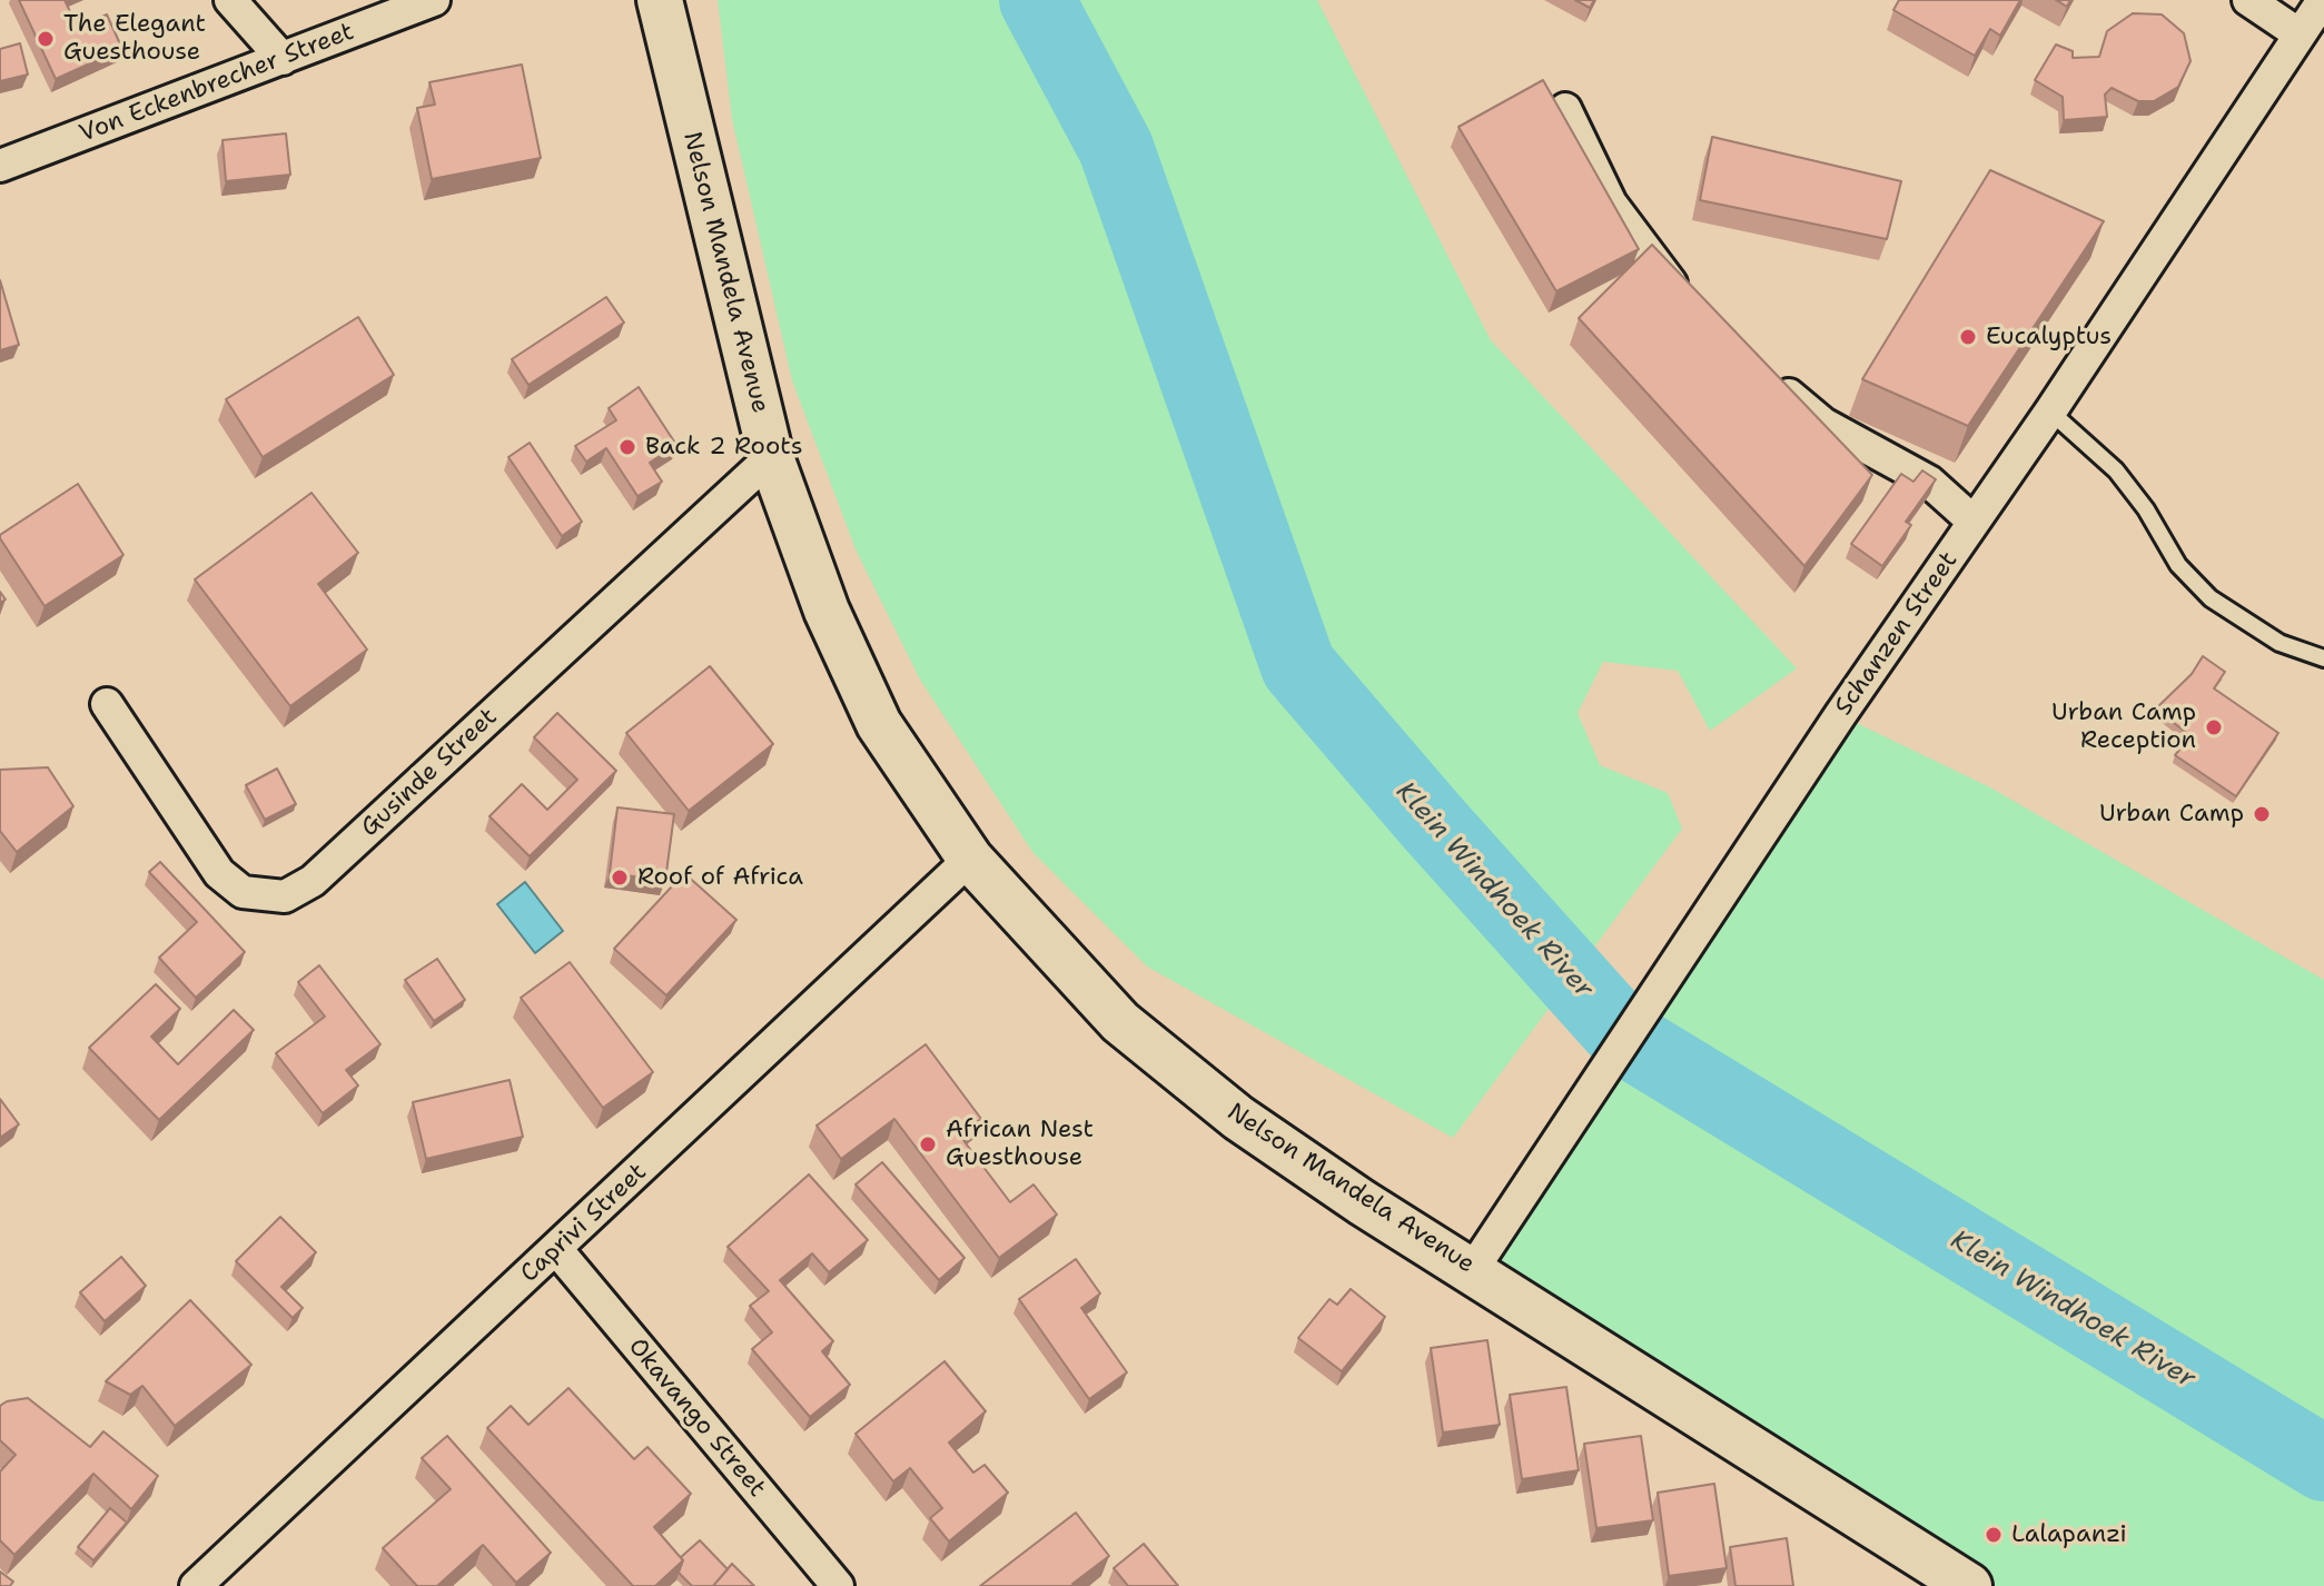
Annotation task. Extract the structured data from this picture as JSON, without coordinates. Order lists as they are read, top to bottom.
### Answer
{
  "streets": {
    "main road": ["Nelson Mandela Avenue"],
    "street": [
      "Von Eckenbrecher Street",
      "Schanzen Street",
      "Gusinde Street",
      "Caprivi Street",
      "Okavango Street"
    ]
  },
  "crossings": [
    ["Nelson Mandela Avenue", "Schanzen Street"],
    ["Nelson Mandela Avenue", "Gusinde Street"],
    ["Nelson Mandela Avenue", "Caprivi Street"],
    ["Caprivi Street", "Okavango Street"]
  ],
  "water": ["Klein Windhoek River"],
  "places": [
    "The Elegant Guesthouse",
    "Eucalyptus",
    "Back 2 Roots",
    "Urban Camp Reception",
    "Urban Camp",
    "Roof of Africa",
    "African Nest Guesthouse",
    "Lalapanzi"
  ]
}
